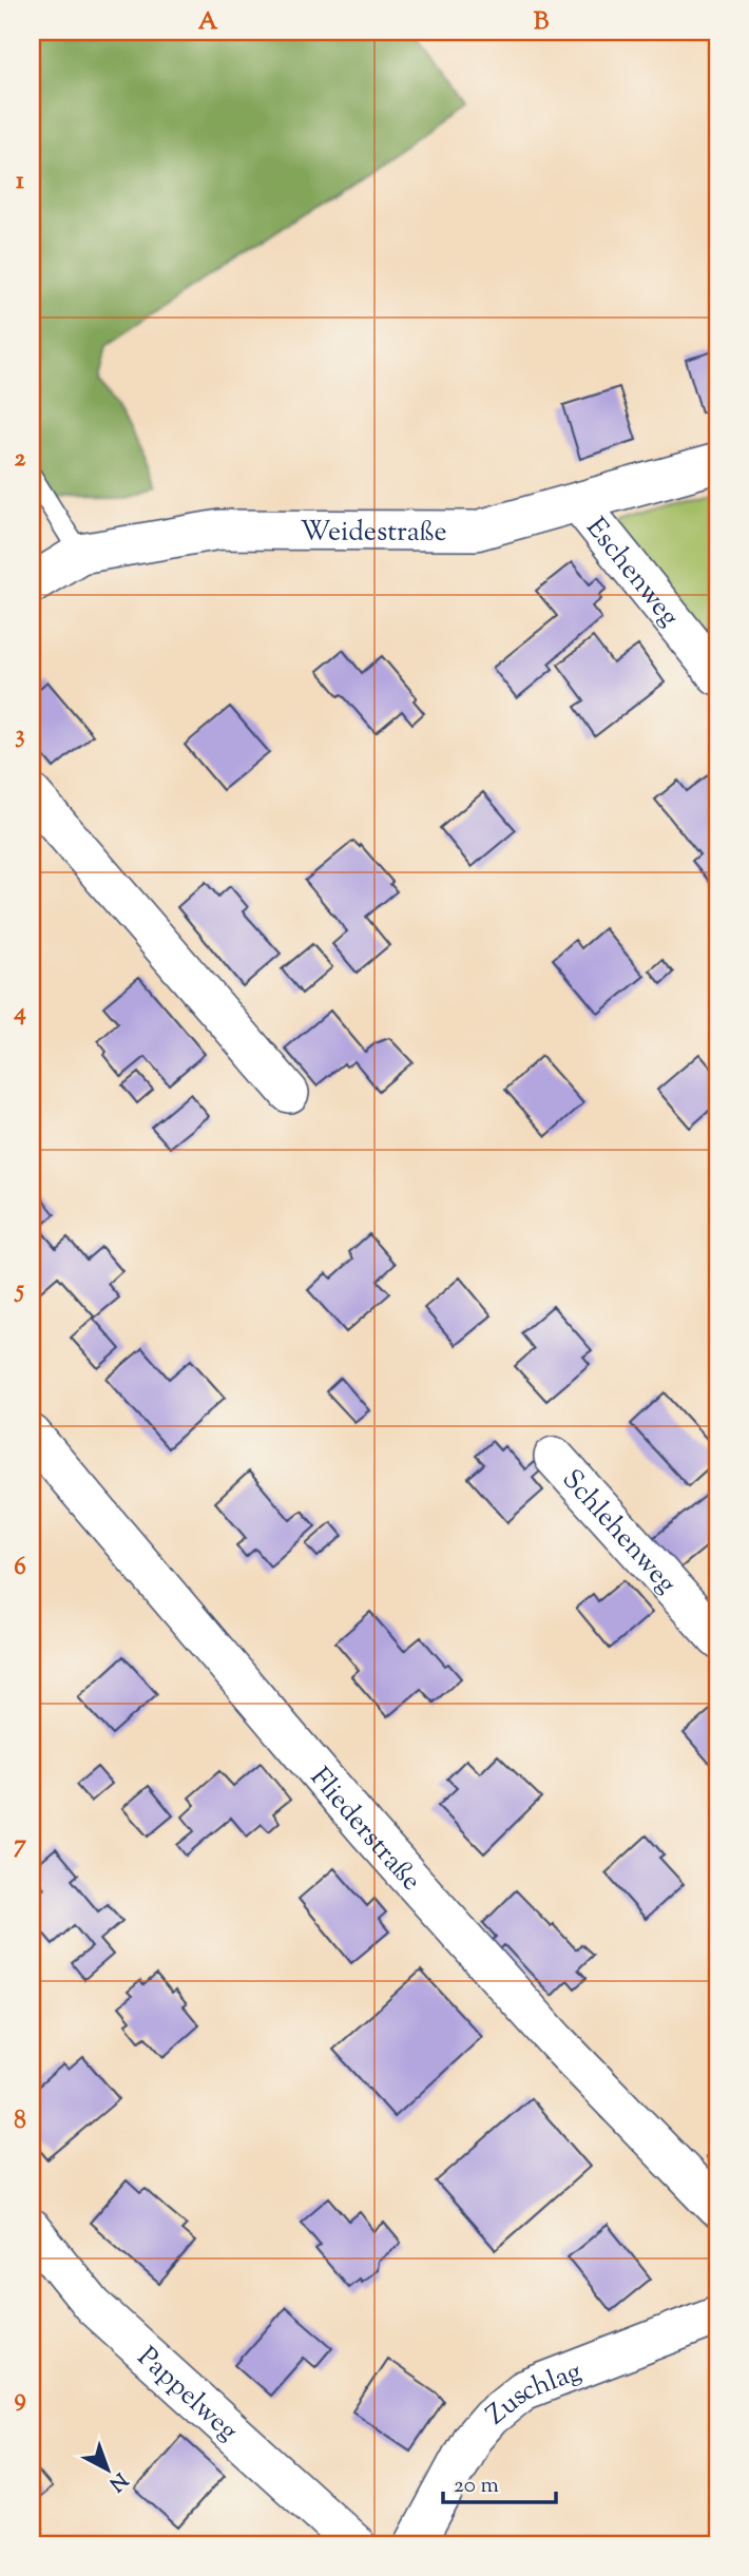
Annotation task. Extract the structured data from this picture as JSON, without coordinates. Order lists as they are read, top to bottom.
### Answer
{
  "streets": {
    "street": [
      "Weidestraße",
      "Eschenweg",
      "Schlehenweg",
      "Fliederstraße",
      "Pappelweg",
      "Zuschlag"
    ]
  },
  "crossings": [
    ["Weidestraße", "Eschenweg"]
  ],
  "scale_bar": "20 m",
  "north": "bottom right",
  "grid": {
    "columns": ["A", "B"],
    "rows": [
      "1",
      "2",
      "3",
      "4",
      "5",
      "6",
      "7",
      "8",
      "9"
    ]
  }
}
